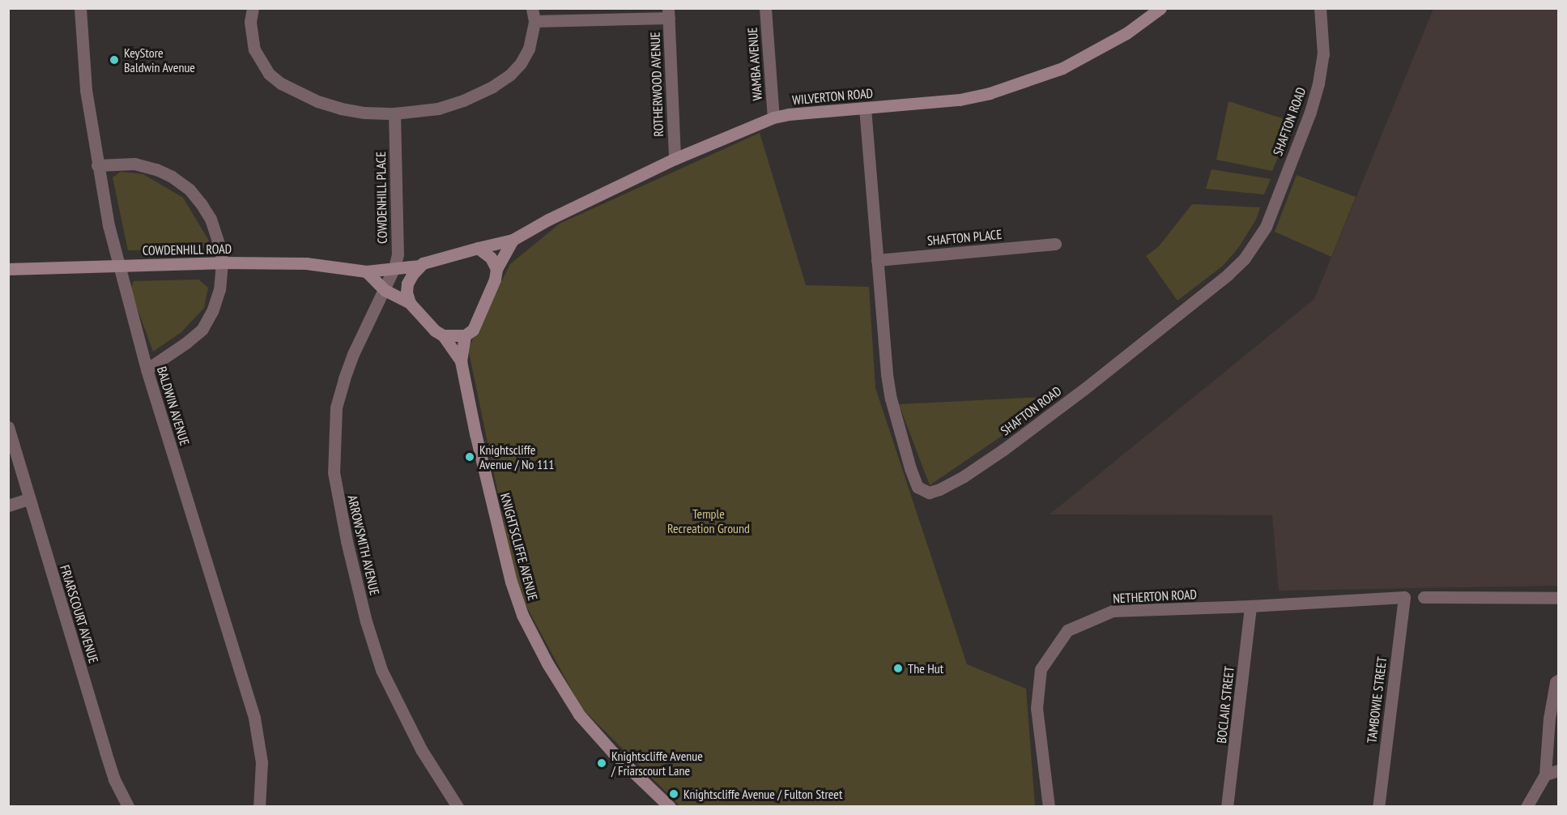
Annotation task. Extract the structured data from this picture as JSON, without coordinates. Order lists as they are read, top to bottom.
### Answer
{
  "streets": {
    "street": [
      "WAMBA AVENUE",
      "ROTHERWOOD AVENUE",
      "WILVERTON ROAD",
      "SHAFTON ROAD",
      "COWDENHILL PLACE",
      "SHAFTON PLACE",
      "COWDENHILL ROAD",
      "BALDWIN AVENUE",
      "ARROWSMITH AVENUE",
      "KNIGHTSCLIFFE AVENUE",
      "NETHERTON ROAD",
      "FRIARSCOURT AVENUE",
      "TAMBOWIE STREET",
      "BOCLAIR STREET"
    ]
  },
  "crossings": [
    ["WAMBA AVENUE", "WILVERTON ROAD"],
    ["ROTHERWOOD AVENUE", "WILVERTON ROAD"],
    ["WILVERTON ROAD", "SHAFTON ROAD"],
    ["WILVERTON ROAD", "COWDENHILL ROAD"],
    ["WILVERTON ROAD", "KNIGHTSCLIFFE AVENUE"],
    ["SHAFTON ROAD", "SHAFTON PLACE"],
    ["COWDENHILL PLACE", "COWDENHILL ROAD"],
    ["COWDENHILL PLACE", "ARROWSMITH AVENUE"],
    ["COWDENHILL ROAD", "BALDWIN AVENUE"],
    ["COWDENHILL ROAD", "ARROWSMITH AVENUE"],
    ["COWDENHILL ROAD", "KNIGHTSCLIFFE AVENUE"],
    ["NETHERTON ROAD", "TAMBOWIE STREET"],
    ["NETHERTON ROAD", "BOCLAIR STREET"]
  ],
  "parks": ["Temple Recreation Ground"],
  "places": [
    "KeyStore Baldwin Avenue",
    "Knightscliffe Avenue / No 111",
    "The Hut",
    "Knightscliffe Avenue / Friarscourt Lane",
    "Knightscliffe Avenue / Fulton Street"
  ]
}
